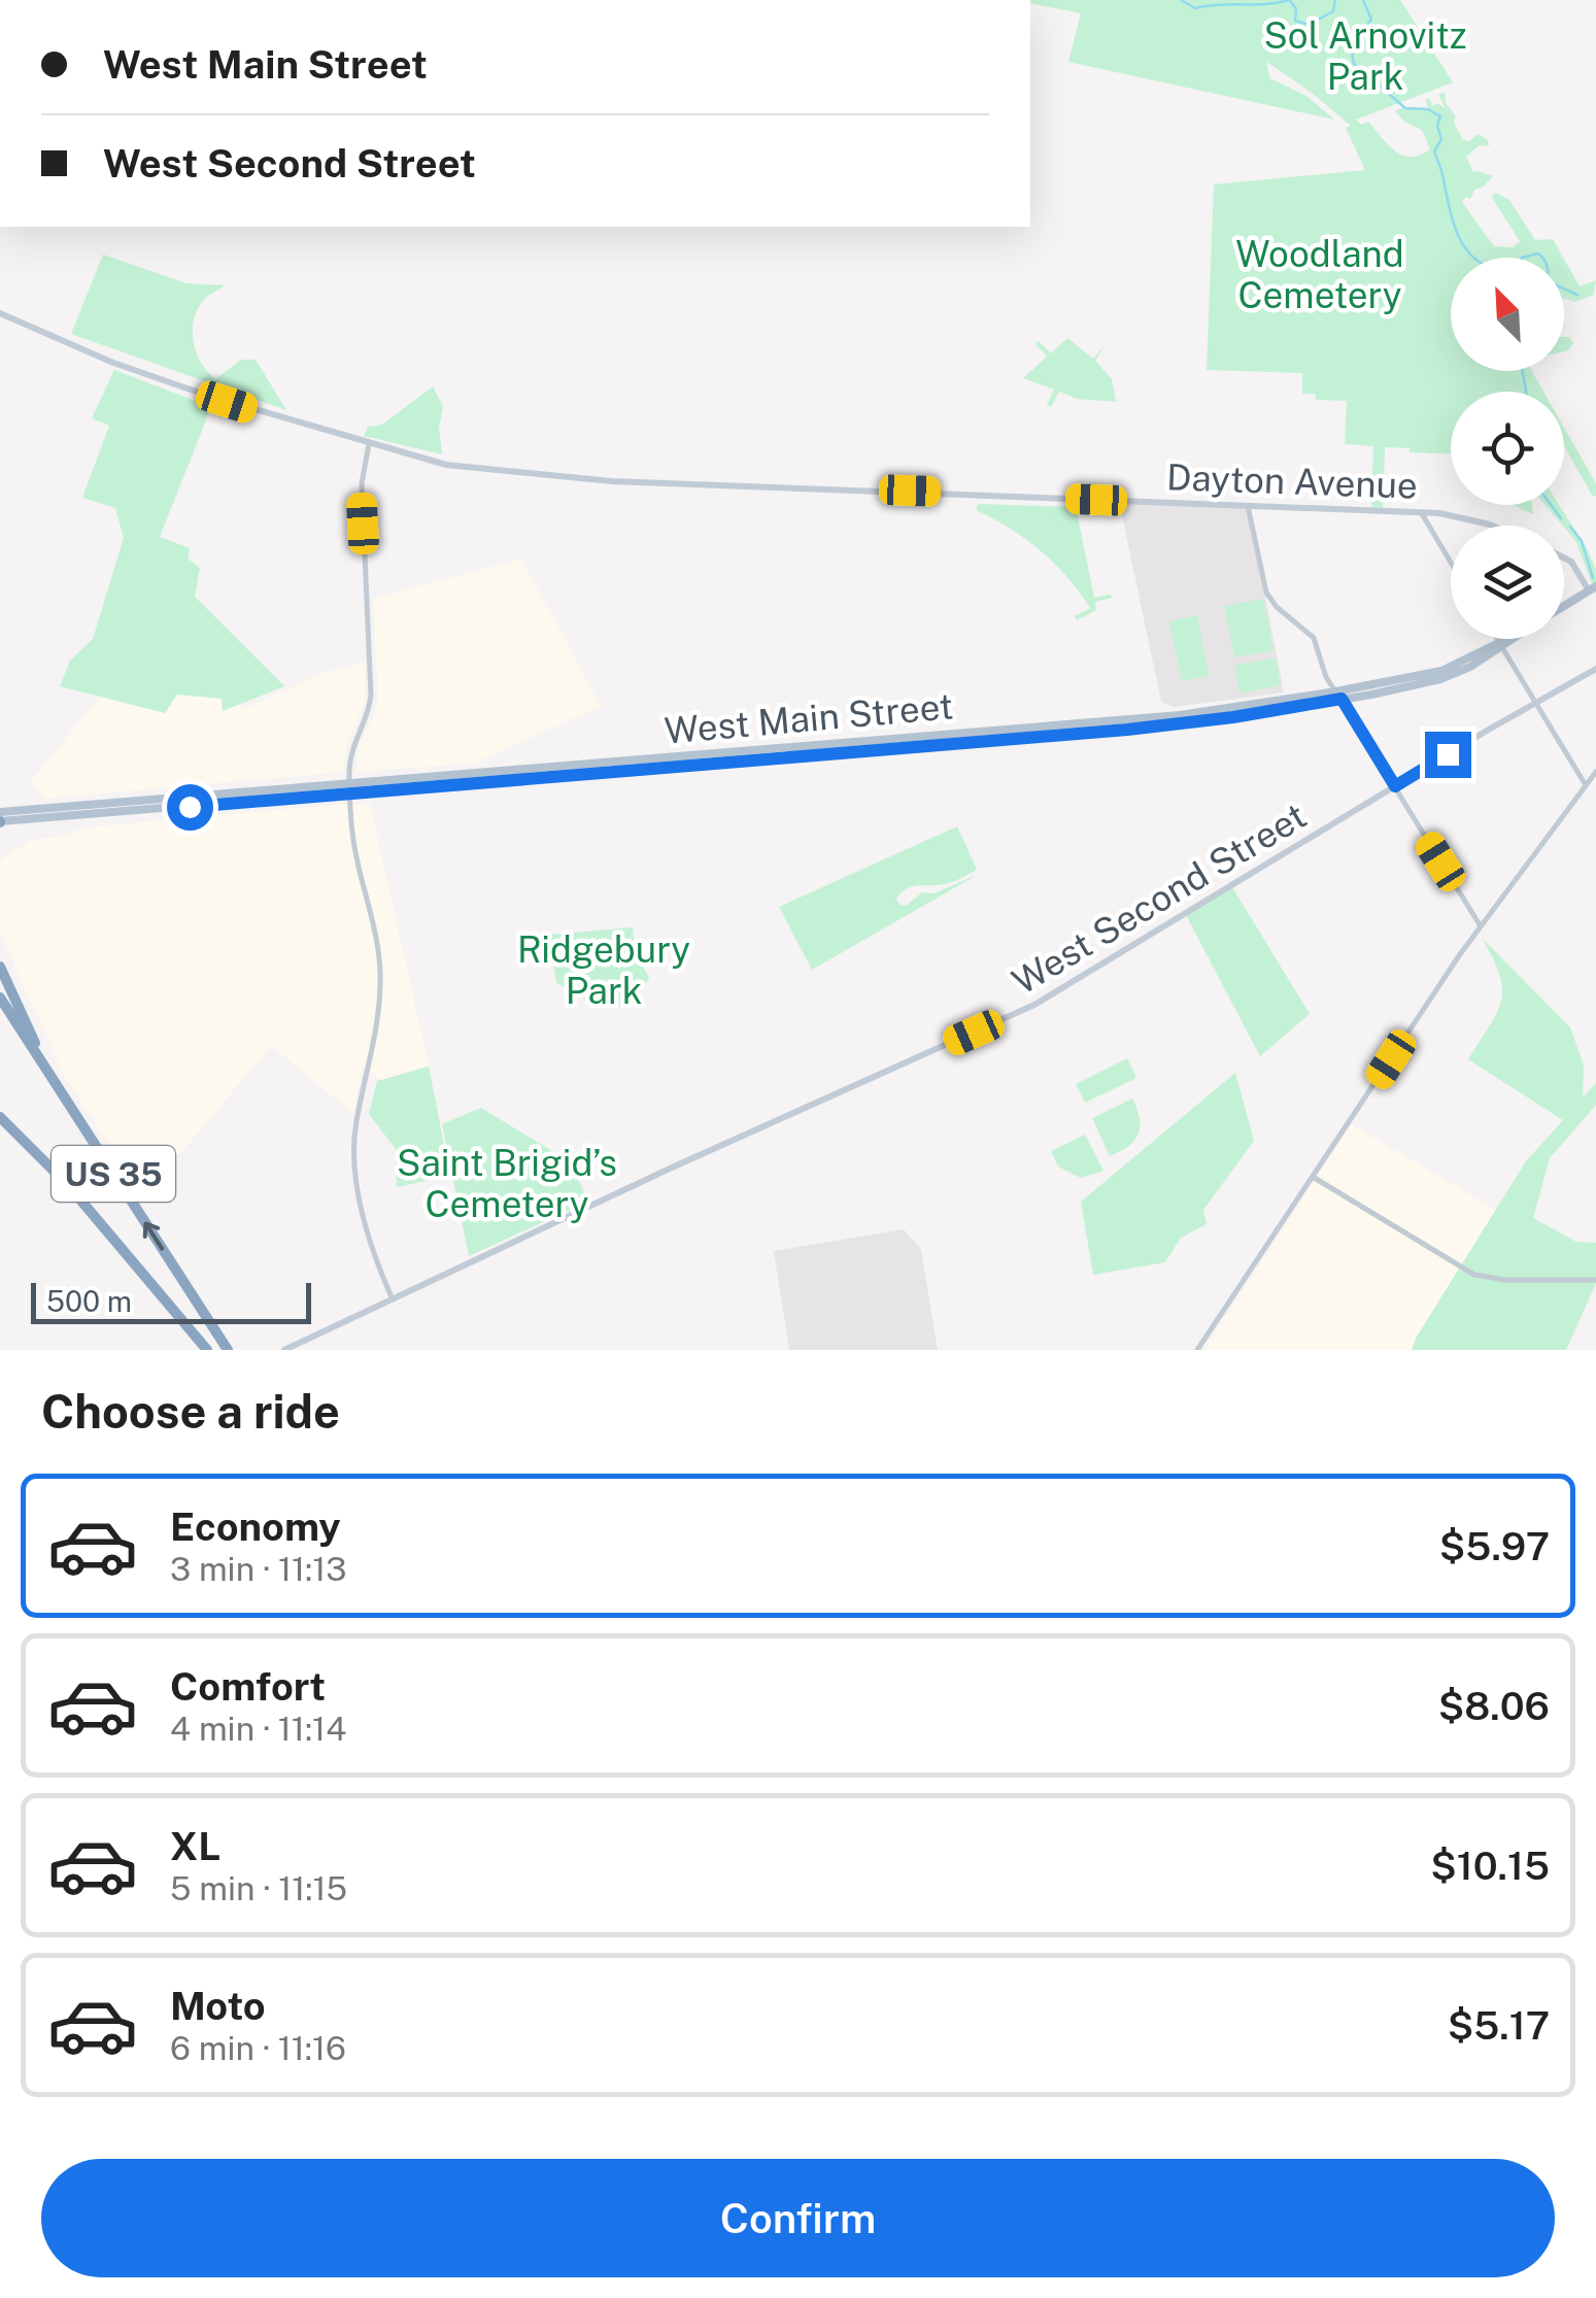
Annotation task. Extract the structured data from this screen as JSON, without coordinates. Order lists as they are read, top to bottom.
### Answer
{
  "streets": {
    "highway": ["US 35"],
    "main road": ["Dayton Avenue", "West Main Street", "West Second Street"]
  },
  "parks": [
    "Sol Arnovitz Park",
    "Woodland Cemetery",
    "Ridgebury Park",
    "Saint Brigid’s Cemetery"
  ],
  "scale_bar": "500 m",
  "north": "top left",
  "page": {
    "banner": ["West Main Street", "West Second Street"],
    "scale": "500 m",
    "heading": "Choose a ride",
    "list": [
      {
        "name": "Economy",
        "note": "3 min · 11:13",
        "value": "$5.97"
      },
      {
        "name": "Comfort",
        "note": "4 min · 11:14",
        "value": "$8.06"
      },
      {
        "name": "XL",
        "note": "5 min · 11:15",
        "value": "$10.15"
      },
      {
        "name": "Moto",
        "note": "6 min · 11:16",
        "value": "$5.17"
      }
    ],
    "buttons": "Confirm"
  }
}
